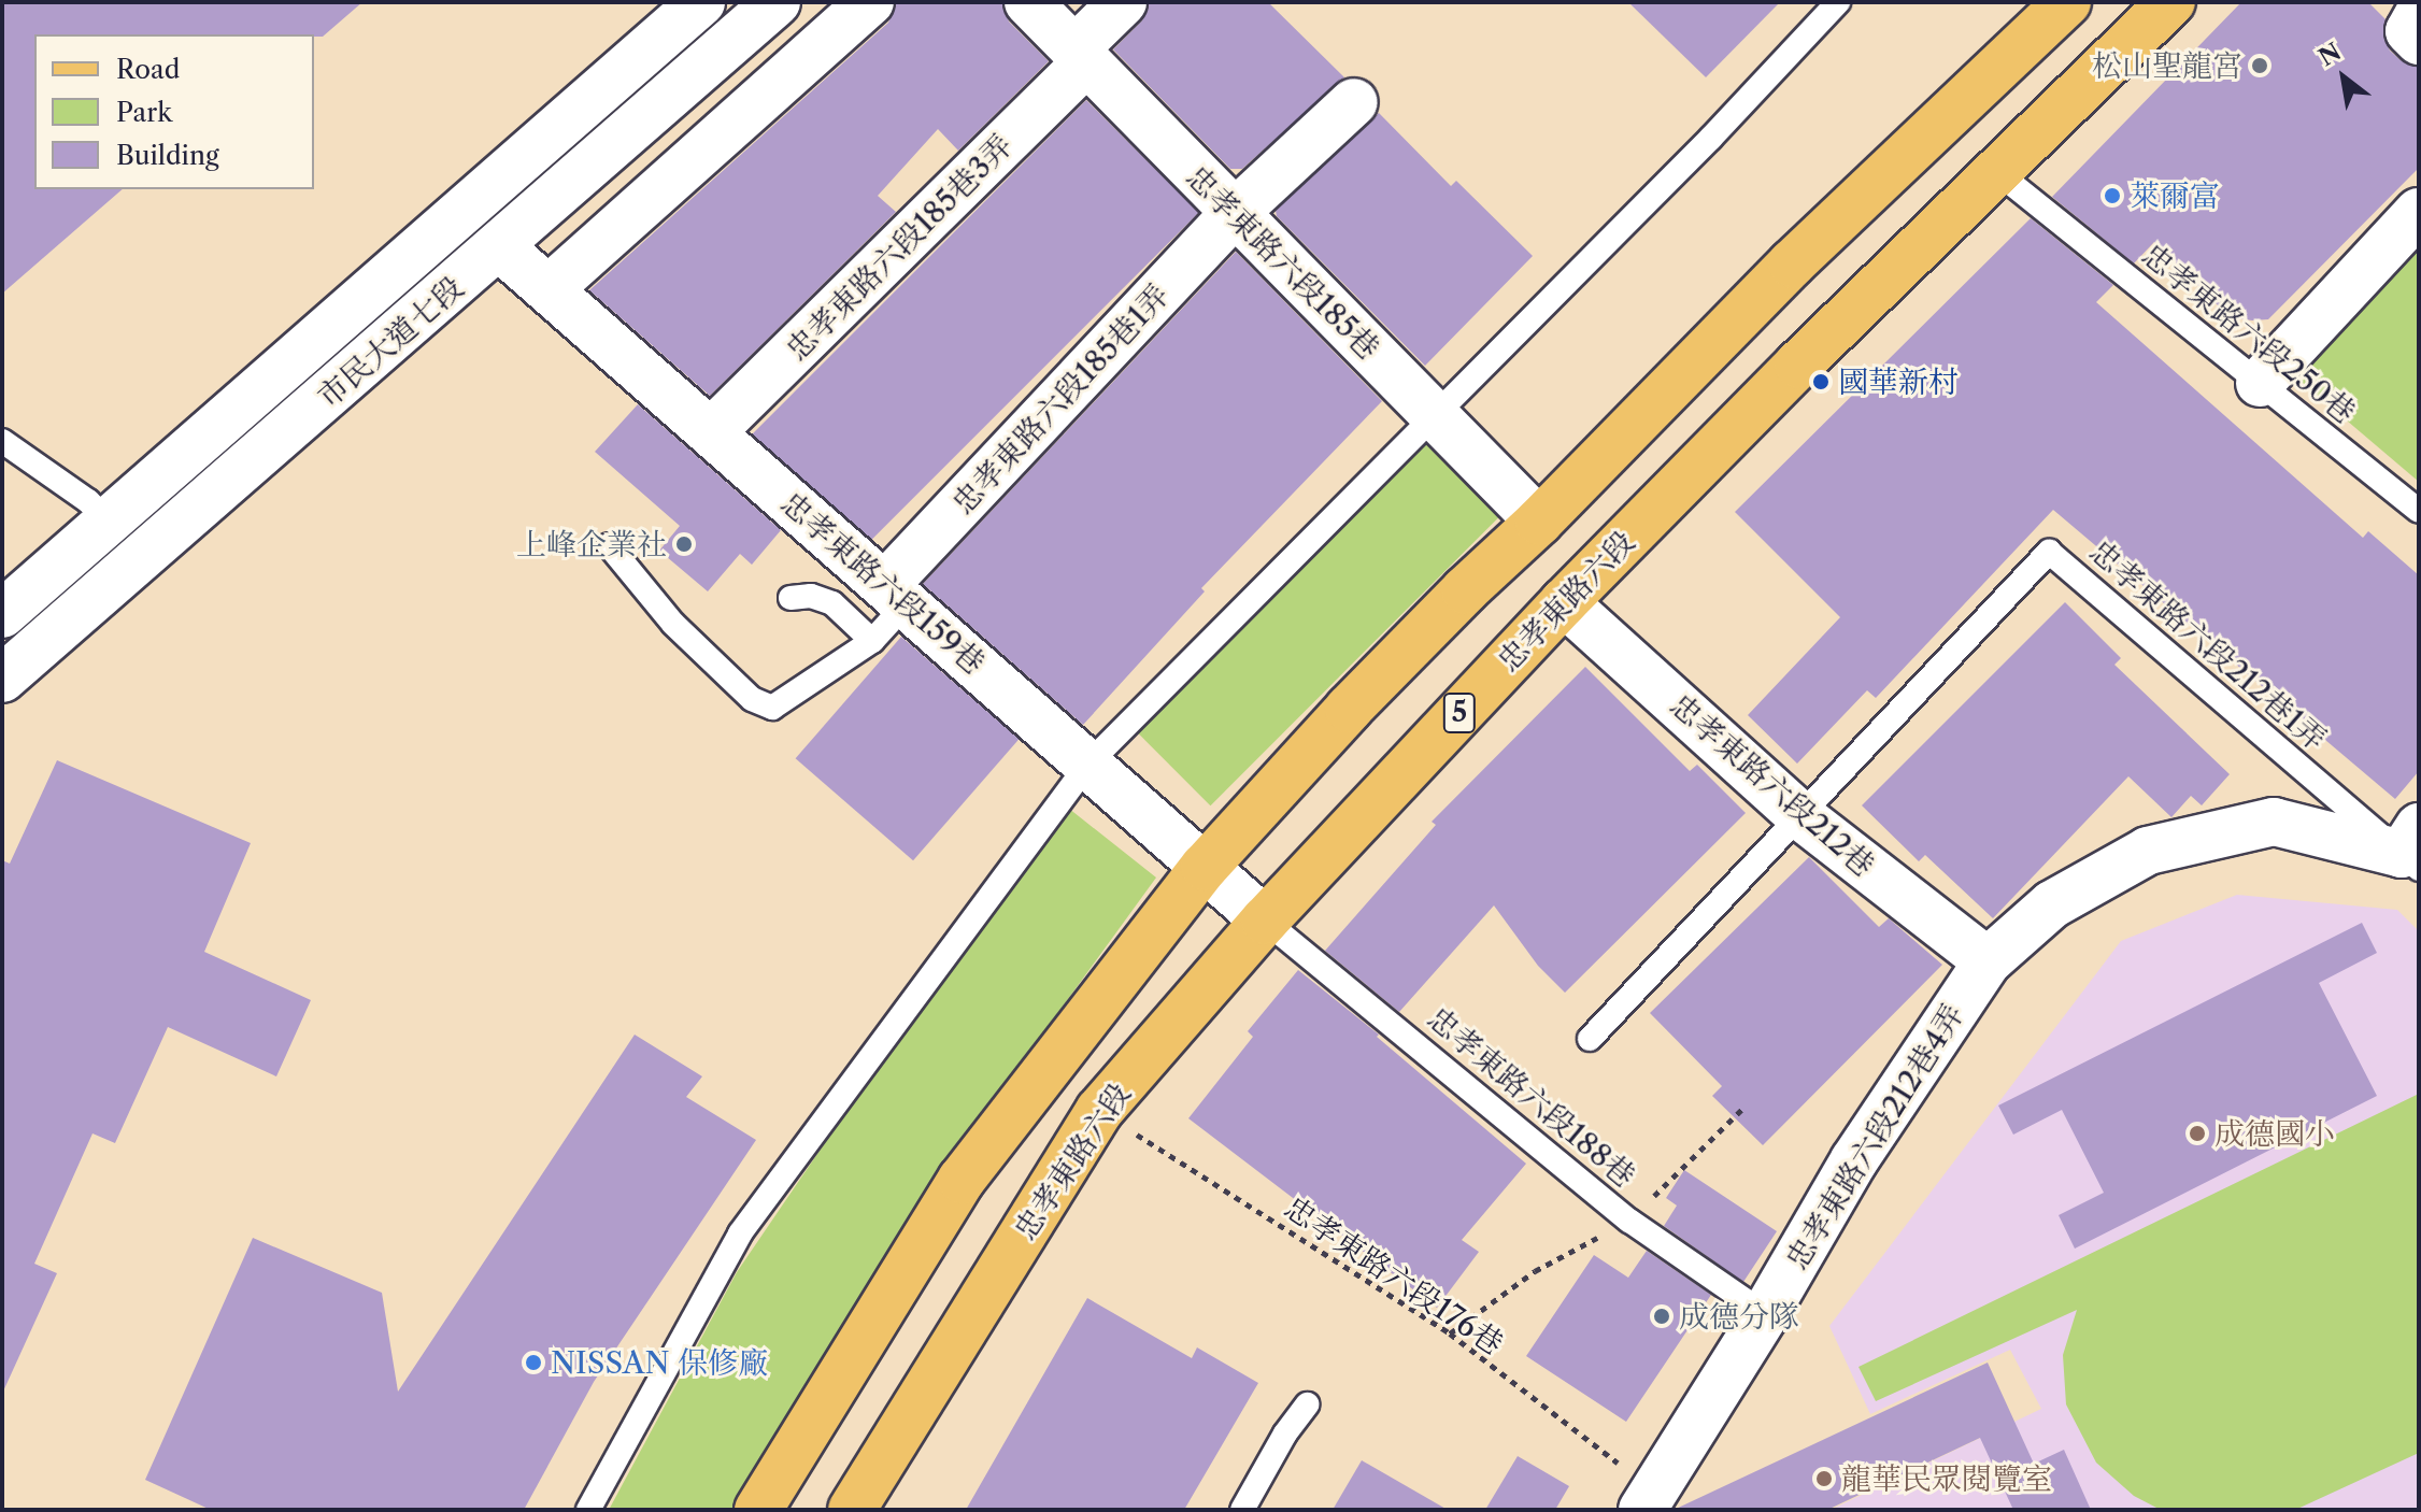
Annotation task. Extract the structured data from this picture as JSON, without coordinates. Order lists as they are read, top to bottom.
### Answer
{
  "streets": {
    "main road": ["忠孝東路六段", "5"],
    "street": [
      "忠孝東路六段185巷3弄",
      "忠孝東路六段185巷",
      "市民大道七段",
      "忠孝東路六段185巷1弄",
      "忠孝東路六段159巷",
      "忠孝東路六段212巷",
      "忠孝東路六段212巷4弄"
    ],
    "lane": ["忠孝東路六段250巷", "忠孝東路六段212巷1弄", "忠孝東路六段188巷"],
    "path": ["忠孝東路六段176巷"]
  },
  "crossings": [
    ["忠孝東路六段185巷3弄", "忠孝東路六段185巷"],
    ["忠孝東路六段185巷3弄", "忠孝東路六段159巷"],
    ["忠孝東路六段185巷", "忠孝東路六段185巷1弄"],
    ["忠孝東路六段250巷", "忠孝東路六段"],
    ["市民大道七段", "忠孝東路六段159巷"],
    ["忠孝東路六段185巷1弄", "忠孝東路六段159巷"],
    ["忠孝東路六段159巷", "忠孝東路六段"],
    ["忠孝東路六段159巷", "忠孝東路六段188巷"],
    ["忠孝東路六段", "忠孝東路六段212巷"],
    ["忠孝東路六段", "忠孝東路六段188巷"],
    ["忠孝東路六段", "忠孝東路六段176巷"],
    ["忠孝東路六段212巷1弄", "忠孝東路六段212巷"],
    ["忠孝東路六段212巷1弄", "忠孝東路六段212巷4弄"],
    ["忠孝東路六段212巷", "忠孝東路六段212巷4弄"],
    ["忠孝東路六段188巷", "忠孝東路六段212巷4弄"],
    ["忠孝東路六段212巷4弄", "忠孝東路六段176巷"]
  ],
  "places": [
    "松山聖龍宮",
    "萊爾富",
    "國華新村",
    "上峰企業社",
    "成德國小",
    "成德分隊",
    "NISSAN 保修廠",
    "龍華民眾閱覽室"
  ],
  "legend": ["Road", "Park", "Building"],
  "north": "top left"
}
